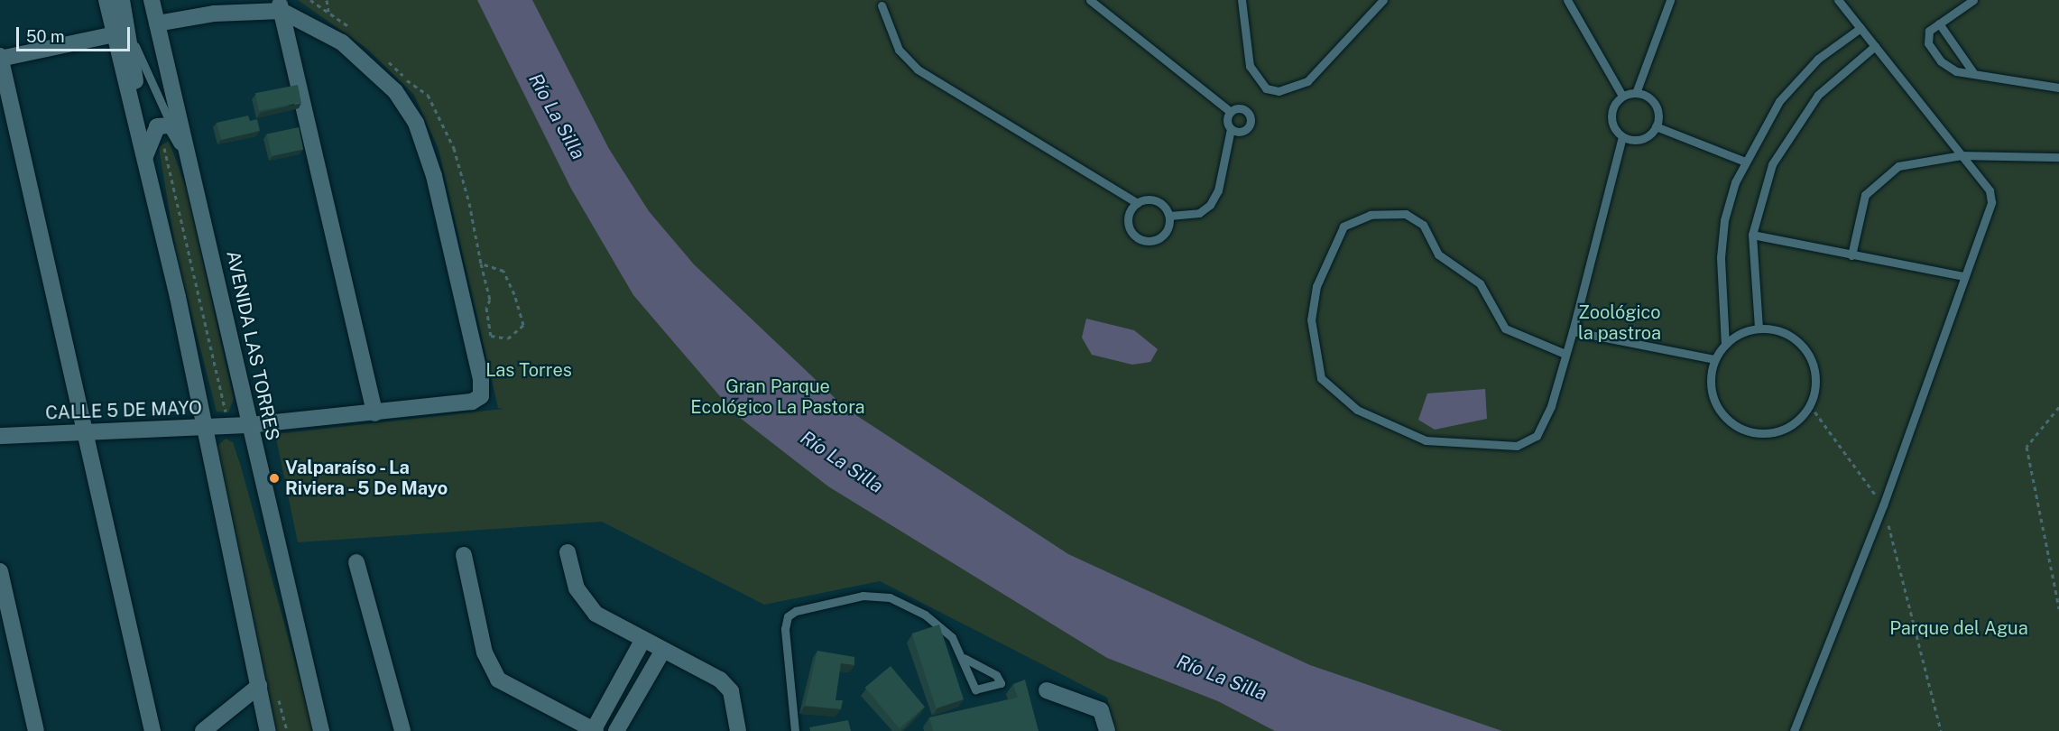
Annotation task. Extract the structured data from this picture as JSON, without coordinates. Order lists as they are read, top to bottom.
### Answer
{
  "streets": {
    "street": ["AVENIDA LAS TORRES", "CALLE 5 DE MAYO"]
  },
  "crossings": [
    ["AVENIDA LAS TORRES", "CALLE 5 DE MAYO"]
  ],
  "water": ["Río La Silla"],
  "parks": [
    "Zoológico la pastroa",
    "Las Torres",
    "Gran Parque Ecológico La Pastora",
    "Parque del Agua"
  ],
  "places": ["Valparaíso - La Riviera - 5 De Mayo"],
  "scale_bar": "50 m"
}
